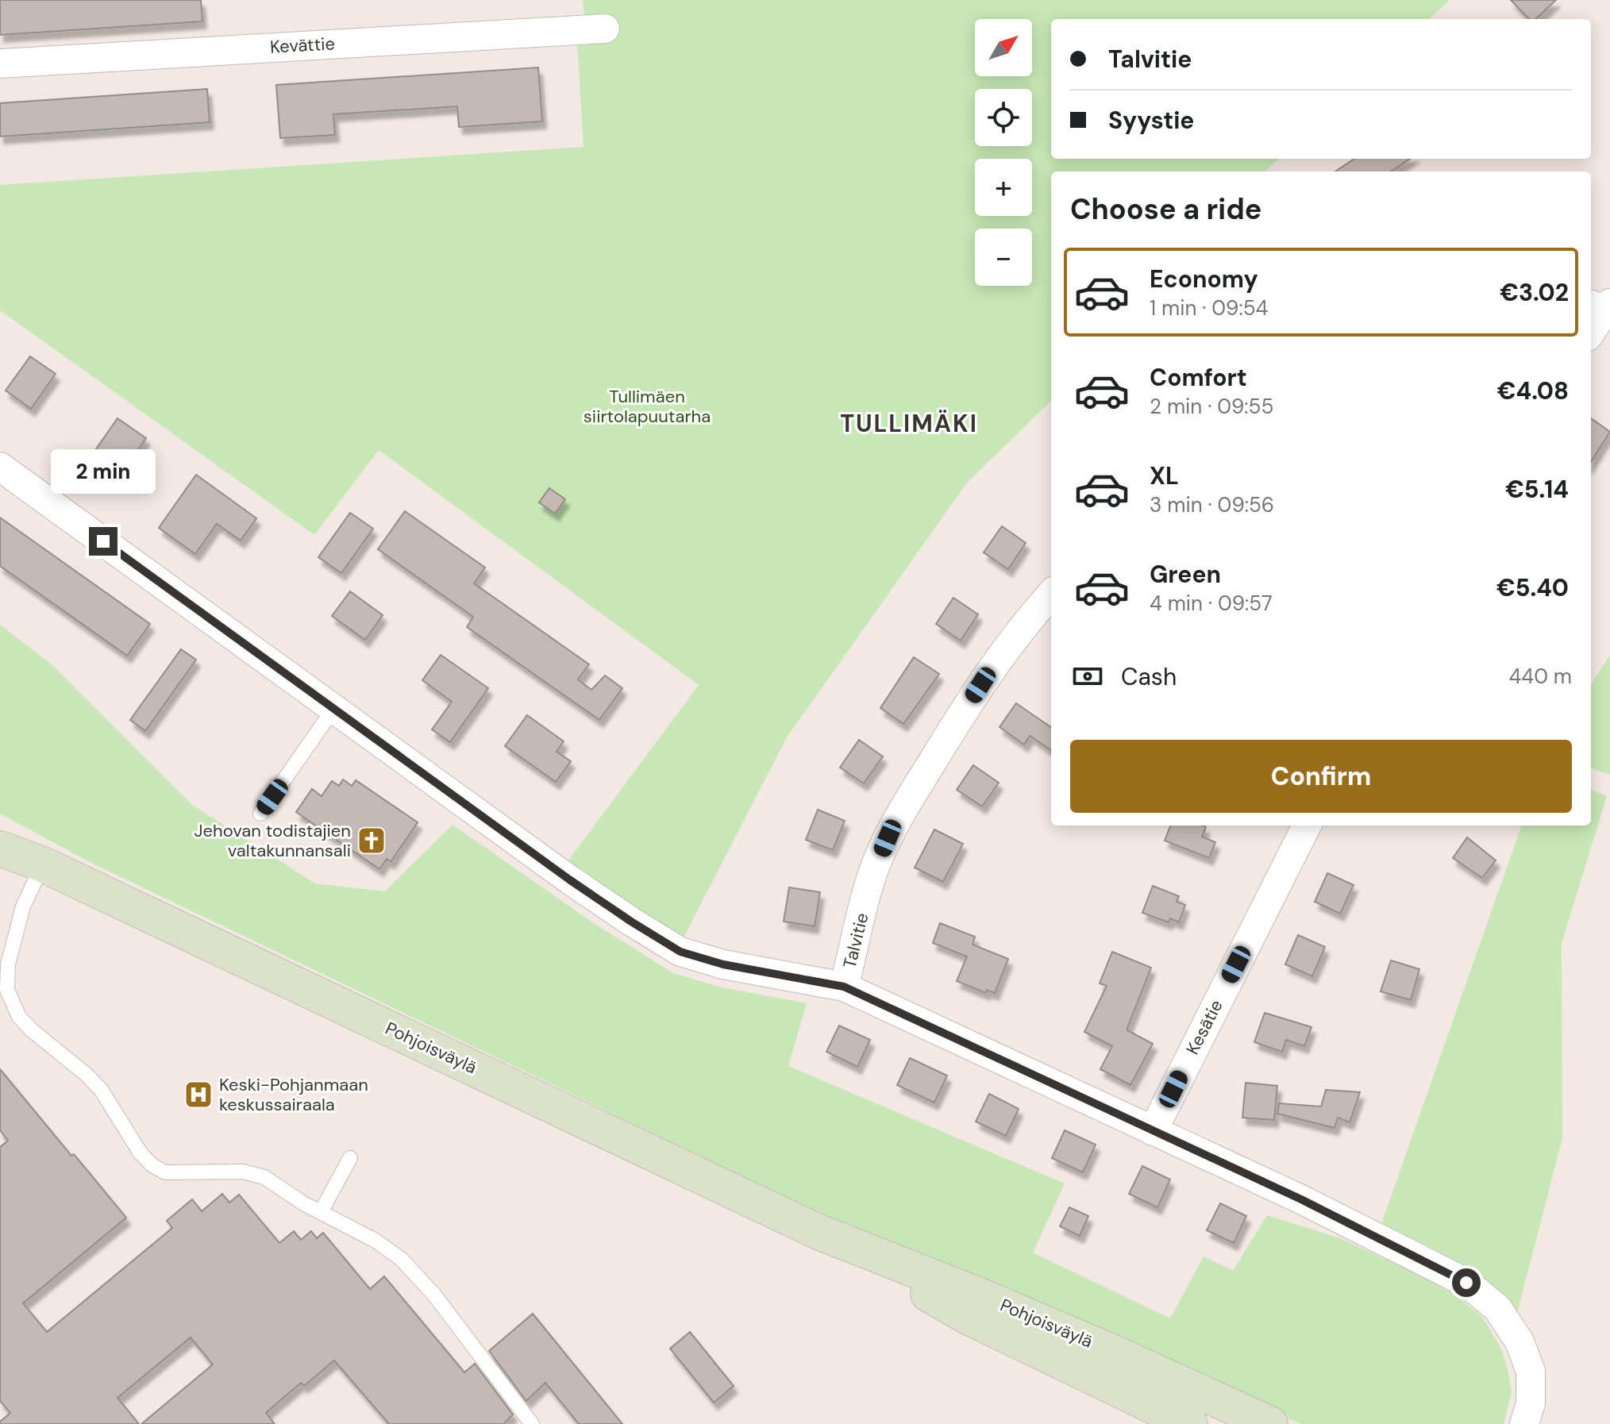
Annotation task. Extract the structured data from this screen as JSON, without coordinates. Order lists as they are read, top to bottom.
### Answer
{
  "streets": {
    "main road": ["Pohjoisväylä"],
    "street": ["Kevättie", "Talvitie", "Kesätie"]
  },
  "crossings": [
    ["Talvitie", "Kesätie"]
  ],
  "districts": ["TULLIMÄKI"],
  "parks": ["Tullimäen siirtolapuutarha"],
  "places": {
    "church": ["Jehovan todistajien valtakunnansali"],
    "hospital": ["Keski-Pohjanmaan keskussairaala"]
  },
  "north": "top right",
  "page": {
    "map_buttons": ["+", "−"],
    "banner": ["Talvitie", "Syystie"],
    "heading": "Choose a ride",
    "list": [
      {
        "name": "Economy",
        "note": "1 min · 09:54",
        "value": "€3.02"
      },
      {
        "name": "Comfort",
        "note": "2 min · 09:55",
        "value": "€4.08"
      },
      {
        "name": "XL",
        "note": "3 min · 09:56",
        "value": "€5.14"
      },
      {
        "name": "Green",
        "note": "4 min · 09:57",
        "value": "€5.40"
      }
    ],
    "bubble": "2 min",
    "pay": ["Cash", "440 m"],
    "buttons": "Confirm"
  }
}
